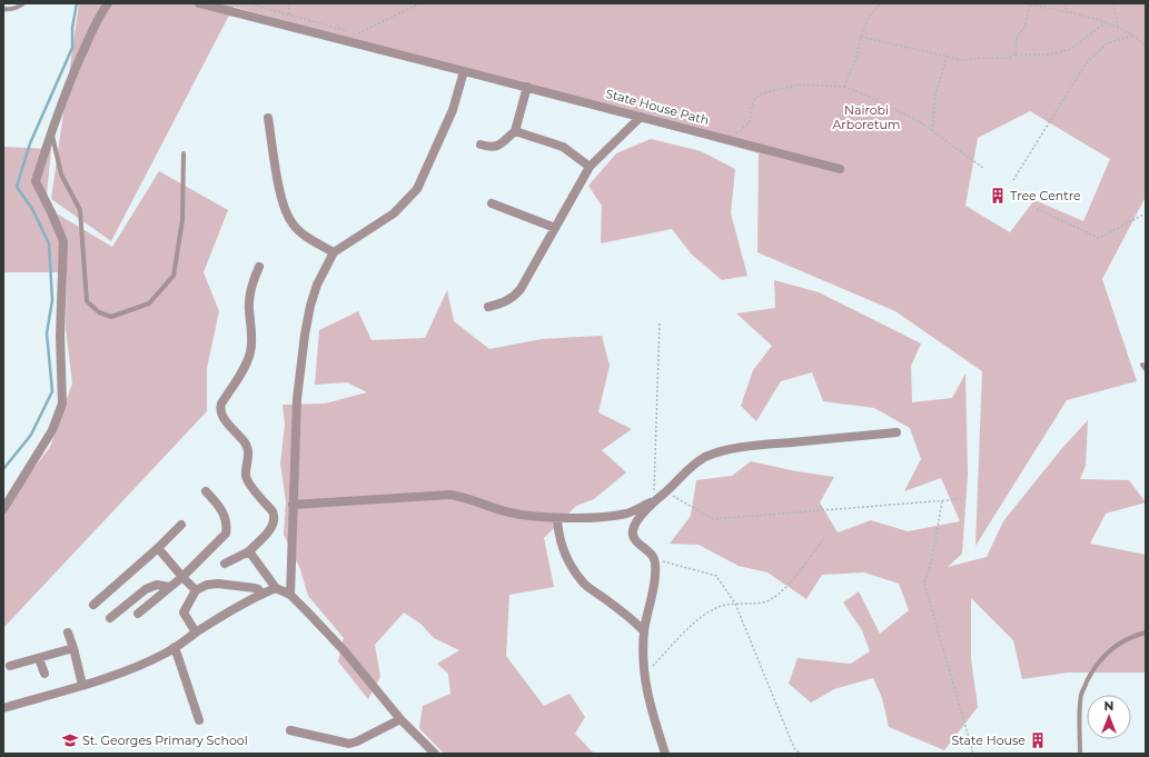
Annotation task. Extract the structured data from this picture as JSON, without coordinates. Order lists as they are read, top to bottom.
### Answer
{
  "parks": ["Nairobi Arboretum"],
  "places": {
    "building": ["Tree Centre", "State House"],
    "school or university": ["St. Georges Primary School"]
  },
  "north": "top"
}
